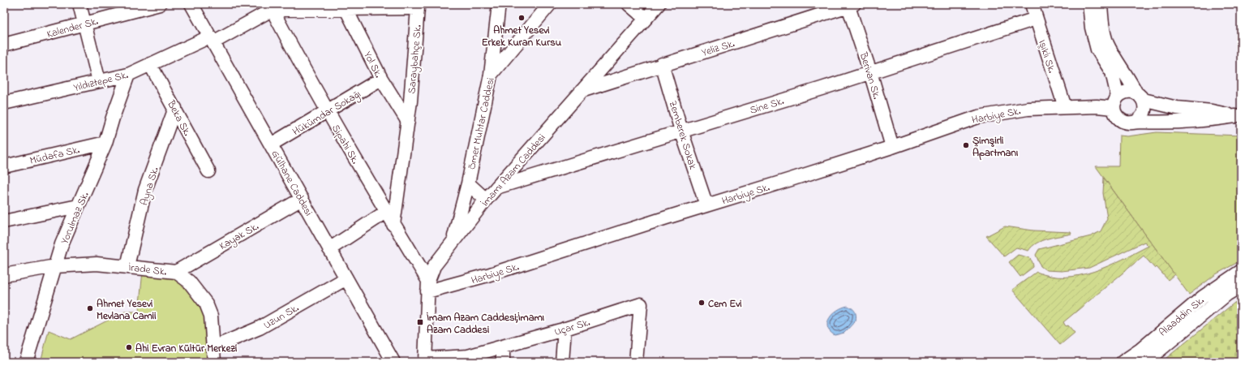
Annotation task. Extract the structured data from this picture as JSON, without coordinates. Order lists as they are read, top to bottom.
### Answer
{
  "streets": {
    "street": [
      "Kalender Sk.",
      "Yeliz Sk.",
      "Işıklı Sk.",
      "Saraybahçe Sk.",
      "Yol Sk.",
      "Berivan Sk.",
      "Yıldıztepe Sk.",
      "Sine Sk.",
      "Hükümdar Sokağı",
      "Harbiye Sk.",
      "Beka Sk.",
      "Ömer Muhtar Caddesi",
      "Zemberek Sokak",
      "Sipahi Sk.",
      "Müdafa Sk.",
      "İmamı Azam Caddesi",
      "Gülhane Caddesi",
      "Ayna Sk.",
      "Yorulmaz Sk.",
      "Kayak Sk.",
      "İrade Sk.",
      "Uzun Sk.",
      "Alaaddin Sk.",
      "Uçar Sk."
    ]
  },
  "crossings": [
    ["Yeliz Sk.", "Berivan Sk."],
    ["Yeliz Sk.", "Zemberek Sokak"],
    ["Yeliz Sk.", "İmamı Azam Caddesi"],
    ["Işıklı Sk.", "Sine Sk."],
    ["Işıklı Sk.", "Harbiye Sk."],
    ["Saraybahçe Sk.", "Yol Sk."],
    ["Saraybahçe Sk.", "Yıldıztepe Sk."],
    ["Saraybahçe Sk.", "Sipahi Sk."],
    ["Saraybahçe Sk.", "Gülhane Caddesi"],
    ["Yol Sk.", "Hükümdar Sokağı"],
    ["Berivan Sk.", "Sine Sk."],
    ["Berivan Sk.", "Harbiye Sk."],
    ["Yıldıztepe Sk.", "Beka Sk."],
    ["Yıldıztepe Sk.", "Gülhane Caddesi"],
    ["Yıldıztepe Sk.", "Yorulmaz Sk."],
    ["Sine Sk.", "Zemberek Sokak"],
    ["Sine Sk.", "İmamı Azam Caddesi"],
    ["Hükümdar Sokağı", "Sipahi Sk."],
    ["Hükümdar Sokağı", "Gülhane Caddesi"],
    ["Harbiye Sk.", "Zemberek Sokak"],
    ["Harbiye Sk.", "Sipahi Sk."],
    ["Harbiye Sk.", "İmamı Azam Caddesi"],
    ["Beka Sk.", "Ayna Sk."],
    ["Ömer Muhtar Caddesi", "İmamı Azam Caddesi"],
    ["Sipahi Sk.", "İmamı Azam Caddesi"],
    ["Müdafa Sk.", "Yorulmaz Sk."],
    ["İmamı Azam Caddesi", "Uçar Sk."],
    ["Gülhane Caddesi", "Kayak Sk."],
    ["Gülhane Caddesi", "Uzun Sk."],
    ["Ayna Sk.", "İrade Sk."],
    ["Yorulmaz Sk.", "İrade Sk."],
    ["Kayak Sk.", "İrade Sk."],
    ["İrade Sk.", "Uzun Sk."]
  ],
  "places": {
    "other": [
      "Ahmet Yesevi Erkek Kuran Kursu",
      "Şimşirli Apartmanı",
      "Cem Evi",
      "Ahmet Yesevi Mevlana Camii",
      "Ahi Evran Kültür Merkezi"
    ],
    "transit": ["İmam Azam Caddesi;İmamı Azam Caddesi"]
  }
}
